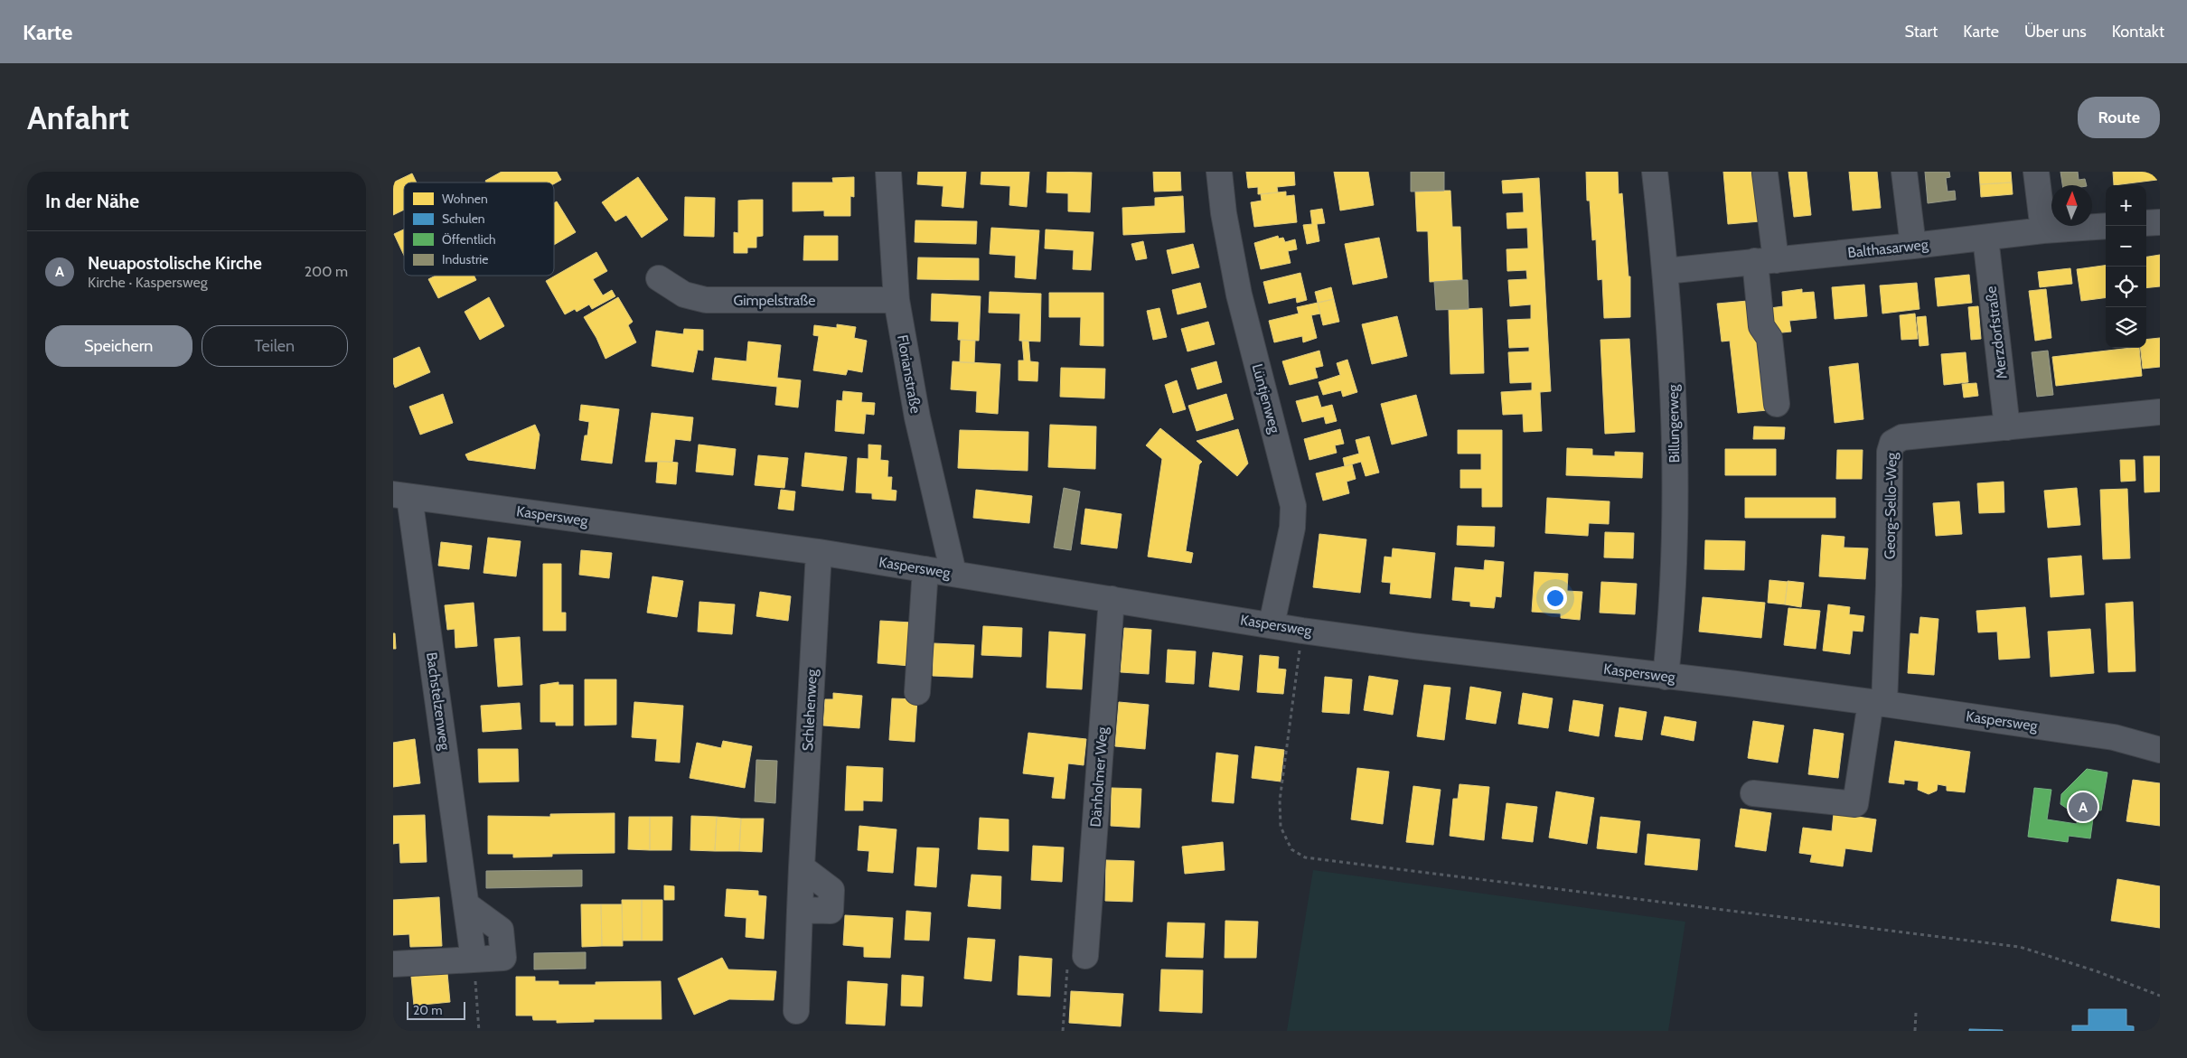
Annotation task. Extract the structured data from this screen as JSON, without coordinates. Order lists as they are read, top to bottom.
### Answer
{
  "streets": {
    "street": [
      "Balthasarweg",
      "Gimpelstraße",
      "Merzdorfstraße",
      "Florianstraße",
      "Lüntjenweg",
      "Billungerweg",
      "Georg-Sello-Weg",
      "Kaspersweg",
      "Bachstelzenweg",
      "Schlehenweg",
      "Dänholmer Weg"
    ]
  },
  "crossings": [
    ["Balthasarweg", "Merzdorfstraße"],
    ["Balthasarweg", "Billungerweg"],
    ["Gimpelstraße", "Florianstraße"],
    ["Merzdorfstraße", "Georg-Sello-Weg"],
    ["Florianstraße", "Kaspersweg"],
    ["Lüntjenweg", "Kaspersweg"],
    ["Billungerweg", "Kaspersweg"],
    ["Georg-Sello-Weg", "Kaspersweg"],
    ["Kaspersweg", "Bachstelzenweg"],
    ["Kaspersweg", "Schlehenweg"],
    ["Kaspersweg", "Dänholmer Weg"]
  ],
  "legend": [
    "Wohnen",
    "Schulen",
    "Öffentlich",
    "Industrie"
  ],
  "scale_bar": "20 m",
  "north": "top",
  "page": {
    "header": "Karte",
    "nav": [
      "Start",
      "Karte",
      "Über uns",
      "Kontakt"
    ],
    "buttons": [
      "Route",
      ["Speichern", "Teilen"]
    ],
    "title": "Anfahrt",
    "heading": "In der Nähe",
    "map_buttons": ["+", "−"],
    "list": [
      {
        "mark": "A",
        "name": "Neuapostolische Kirche",
        "note": "Kirche · Kaspersweg",
        "value": "200 m"
      }
    ],
    "pins": "A",
    "scale": "20 m"
  }
}
